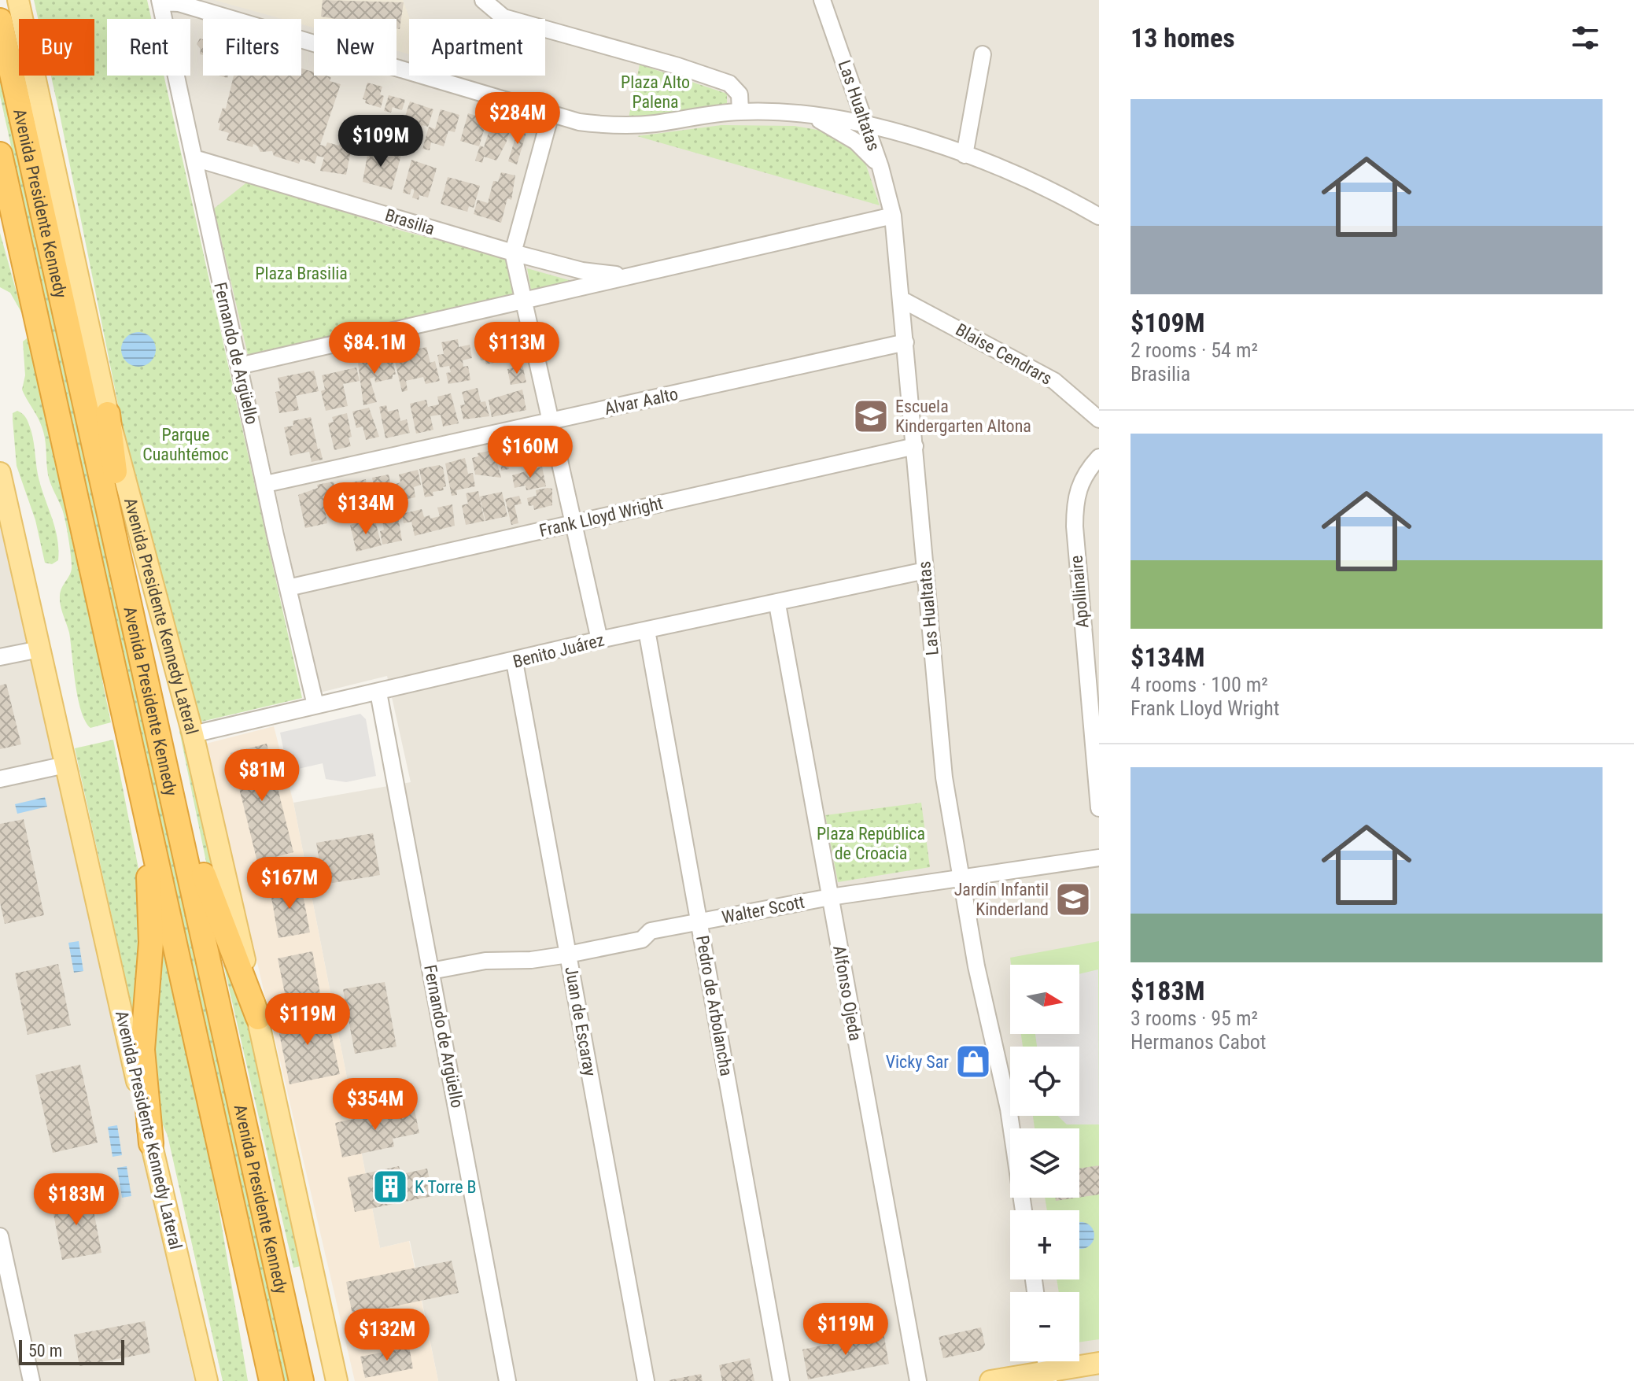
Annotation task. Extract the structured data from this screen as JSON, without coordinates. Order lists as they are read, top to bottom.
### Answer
{
  "streets": {
    "highway": ["Avenida Presidente Kennedy"],
    "main road": ["Avenida Presidente Kennedy Lateral"],
    "street": [
      "Las Hualtatas",
      "Brasilia",
      "Fernando de Argüello",
      "Blaise Cendrars",
      "Alvar Aalto",
      "Frank Lloyd Wright",
      "Apollinaire",
      "Benito Juárez",
      "Walter Scott",
      "Alfonso Ojeda",
      "Pedro de Arbolancha",
      "Juan de Escaray"
    ]
  },
  "crossings": [
    ["Las Hualtatas", "Brasilia"],
    ["Las Hualtatas", "Blaise Cendrars"],
    ["Las Hualtatas", "Alvar Aalto"],
    ["Las Hualtatas", "Frank Lloyd Wright"],
    ["Las Hualtatas", "Benito Juárez"],
    ["Las Hualtatas", "Walter Scott"],
    ["Avenida Presidente Kennedy", "Avenida Presidente Kennedy Lateral"],
    ["Brasilia", "Fernando de Argüello"],
    ["Fernando de Argüello", "Alvar Aalto"],
    ["Fernando de Argüello", "Frank Lloyd Wright"],
    ["Fernando de Argüello", "Benito Juárez"],
    ["Fernando de Argüello", "Walter Scott"],
    ["Avenida Presidente Kennedy Lateral", "Benito Juárez"],
    ["Benito Juárez", "Alfonso Ojeda"],
    ["Benito Juárez", "Pedro de Arbolancha"],
    ["Benito Juárez", "Juan de Escaray"],
    ["Walter Scott", "Alfonso Ojeda"],
    ["Walter Scott", "Pedro de Arbolancha"],
    ["Walter Scott", "Juan de Escaray"]
  ],
  "parks": [
    "Plaza Alto Palena",
    "Plaza Brasilia",
    "Parque Cuauhtémoc",
    "Plaza República de Croacia"
  ],
  "places": {
    "school or university": ["Escuela Kindergarten Altona", "Jardin Infantil Kinderland"],
    "shop": ["Vicky Sar"],
    "building": ["K Torre B"]
  },
  "scale_bar": "50 m",
  "north": "right",
  "page": {
    "heading": "13 homes",
    "chip": [
      "Buy",
      "Rent",
      "Filters",
      "New",
      "Apartment"
    ],
    "list": [
      {
        "name": "$109M",
        "note": "2 rooms · 54 m² · Brasilia"
      },
      {
        "name": "$134M",
        "note": "4 rooms · 100 m² · Frank Lloyd Wright"
      },
      {
        "name": "$183M",
        "note": "3 rooms · 95 m² · Hermanos Cabot"
      }
    ],
    "price": [
      "$284M",
      "$109M",
      "$84.1M",
      "$113M",
      "$160M",
      "$134M",
      "$81M",
      "$167M",
      "$119M",
      "$354M",
      "$183M",
      "$119M",
      "$132M"
    ],
    "map_buttons": ["+", "−"],
    "scale": "50 m"
  }
}
